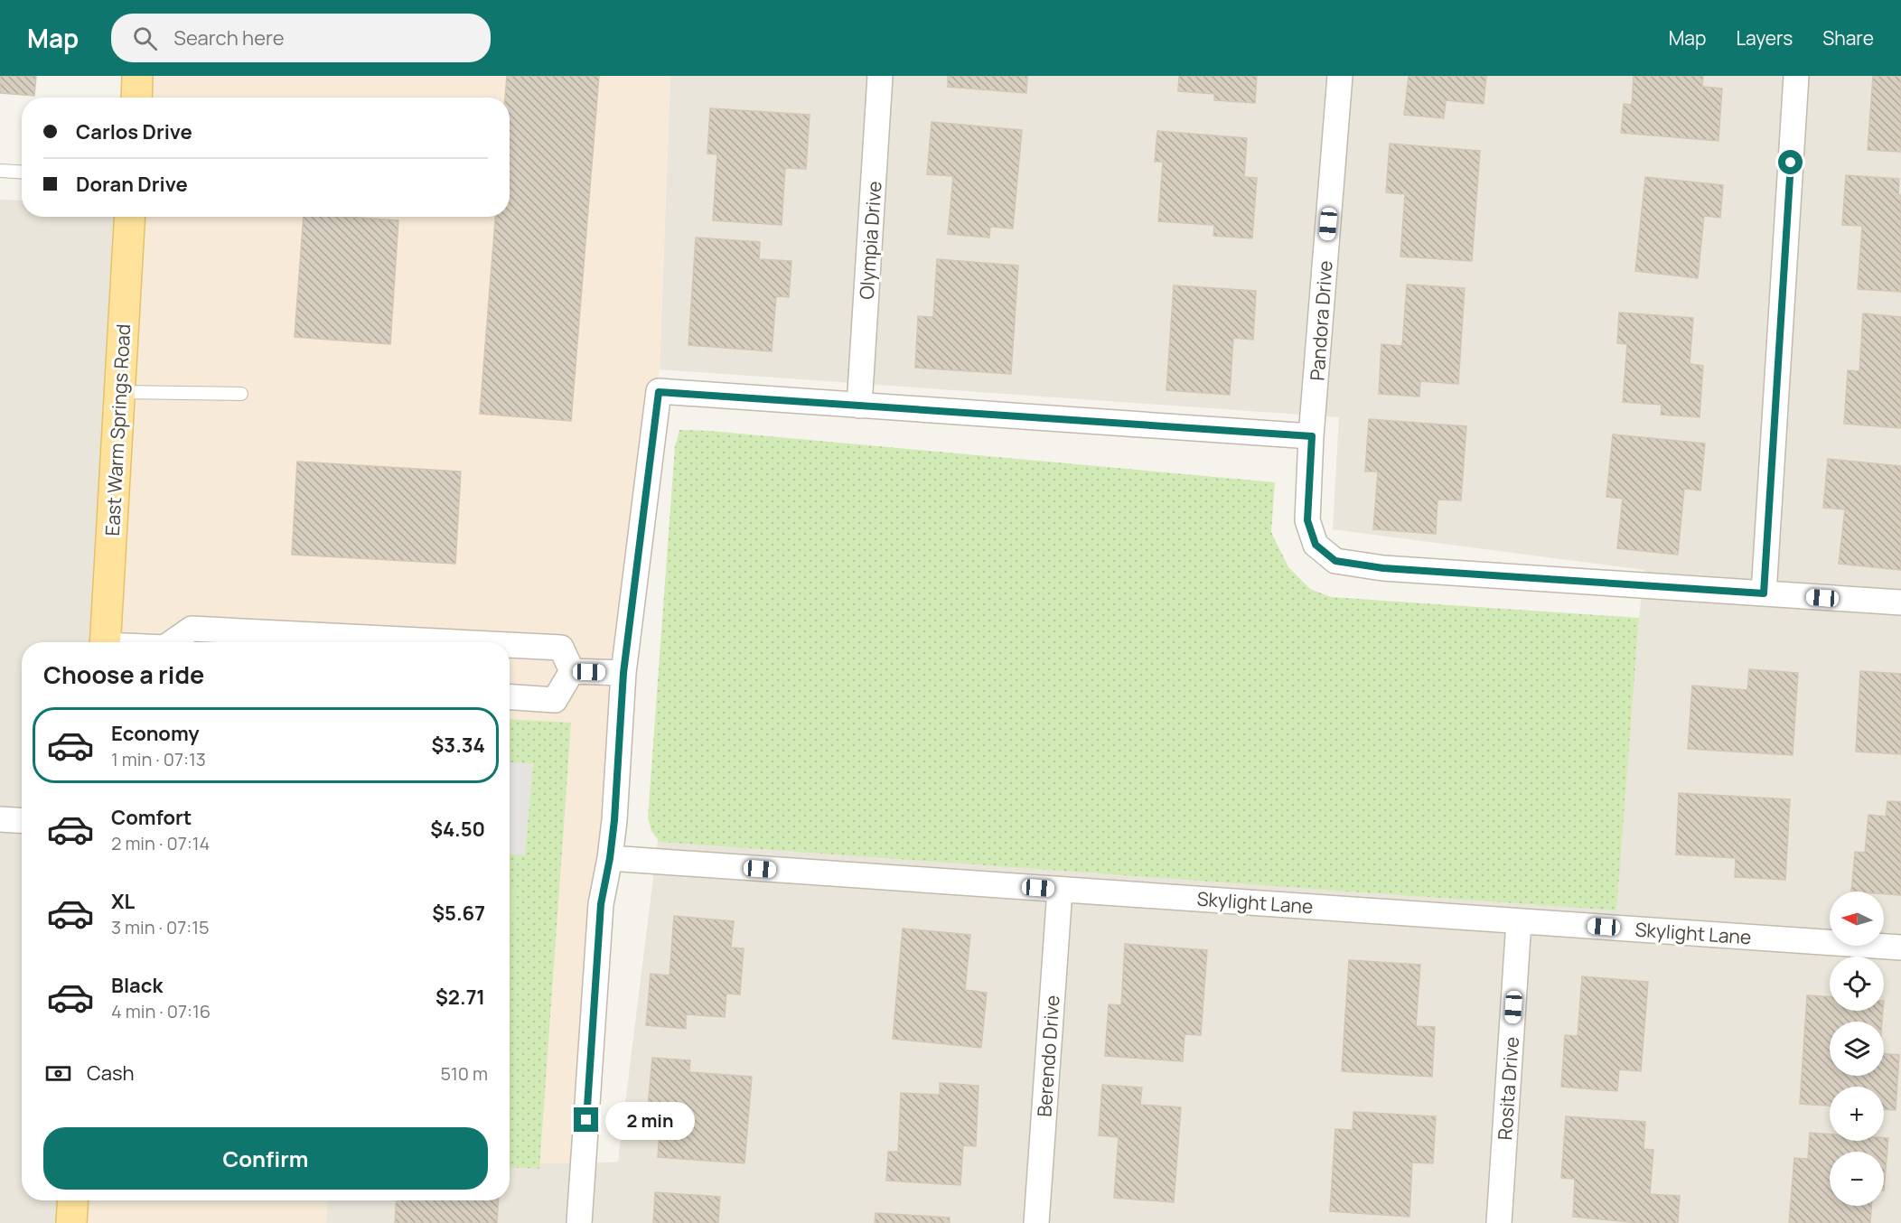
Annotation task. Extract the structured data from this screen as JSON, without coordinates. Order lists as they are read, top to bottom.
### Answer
{
  "streets": {
    "main road": ["East Warm Springs Road"],
    "street": [
      "Olympia Drive",
      "Pandora Drive",
      "Skylight Lane",
      "Berendo Drive",
      "Rosita Drive"
    ]
  },
  "crossings": [
    ["Skylight Lane", "Berendo Drive"],
    ["Skylight Lane", "Rosita Drive"]
  ],
  "north": "left",
  "page": {
    "header": "Map",
    "search": "Search here",
    "nav": ["Map", "Layers", "Share"],
    "banner": ["Carlos Drive", "Doran Drive"],
    "heading": "Choose a ride",
    "list": [
      {
        "name": "Economy",
        "note": "1 min · 07:13",
        "value": "$3.34"
      },
      {
        "name": "Comfort",
        "note": "2 min · 07:14",
        "value": "$4.50"
      },
      {
        "name": "XL",
        "note": "3 min · 07:15",
        "value": "$5.67"
      },
      {
        "name": "Black",
        "note": "4 min · 07:16",
        "value": "$2.71"
      }
    ],
    "map_buttons": ["+", "−"],
    "pay": ["Cash", "510 m"],
    "bubble": "2 min",
    "buttons": "Confirm"
  }
}
